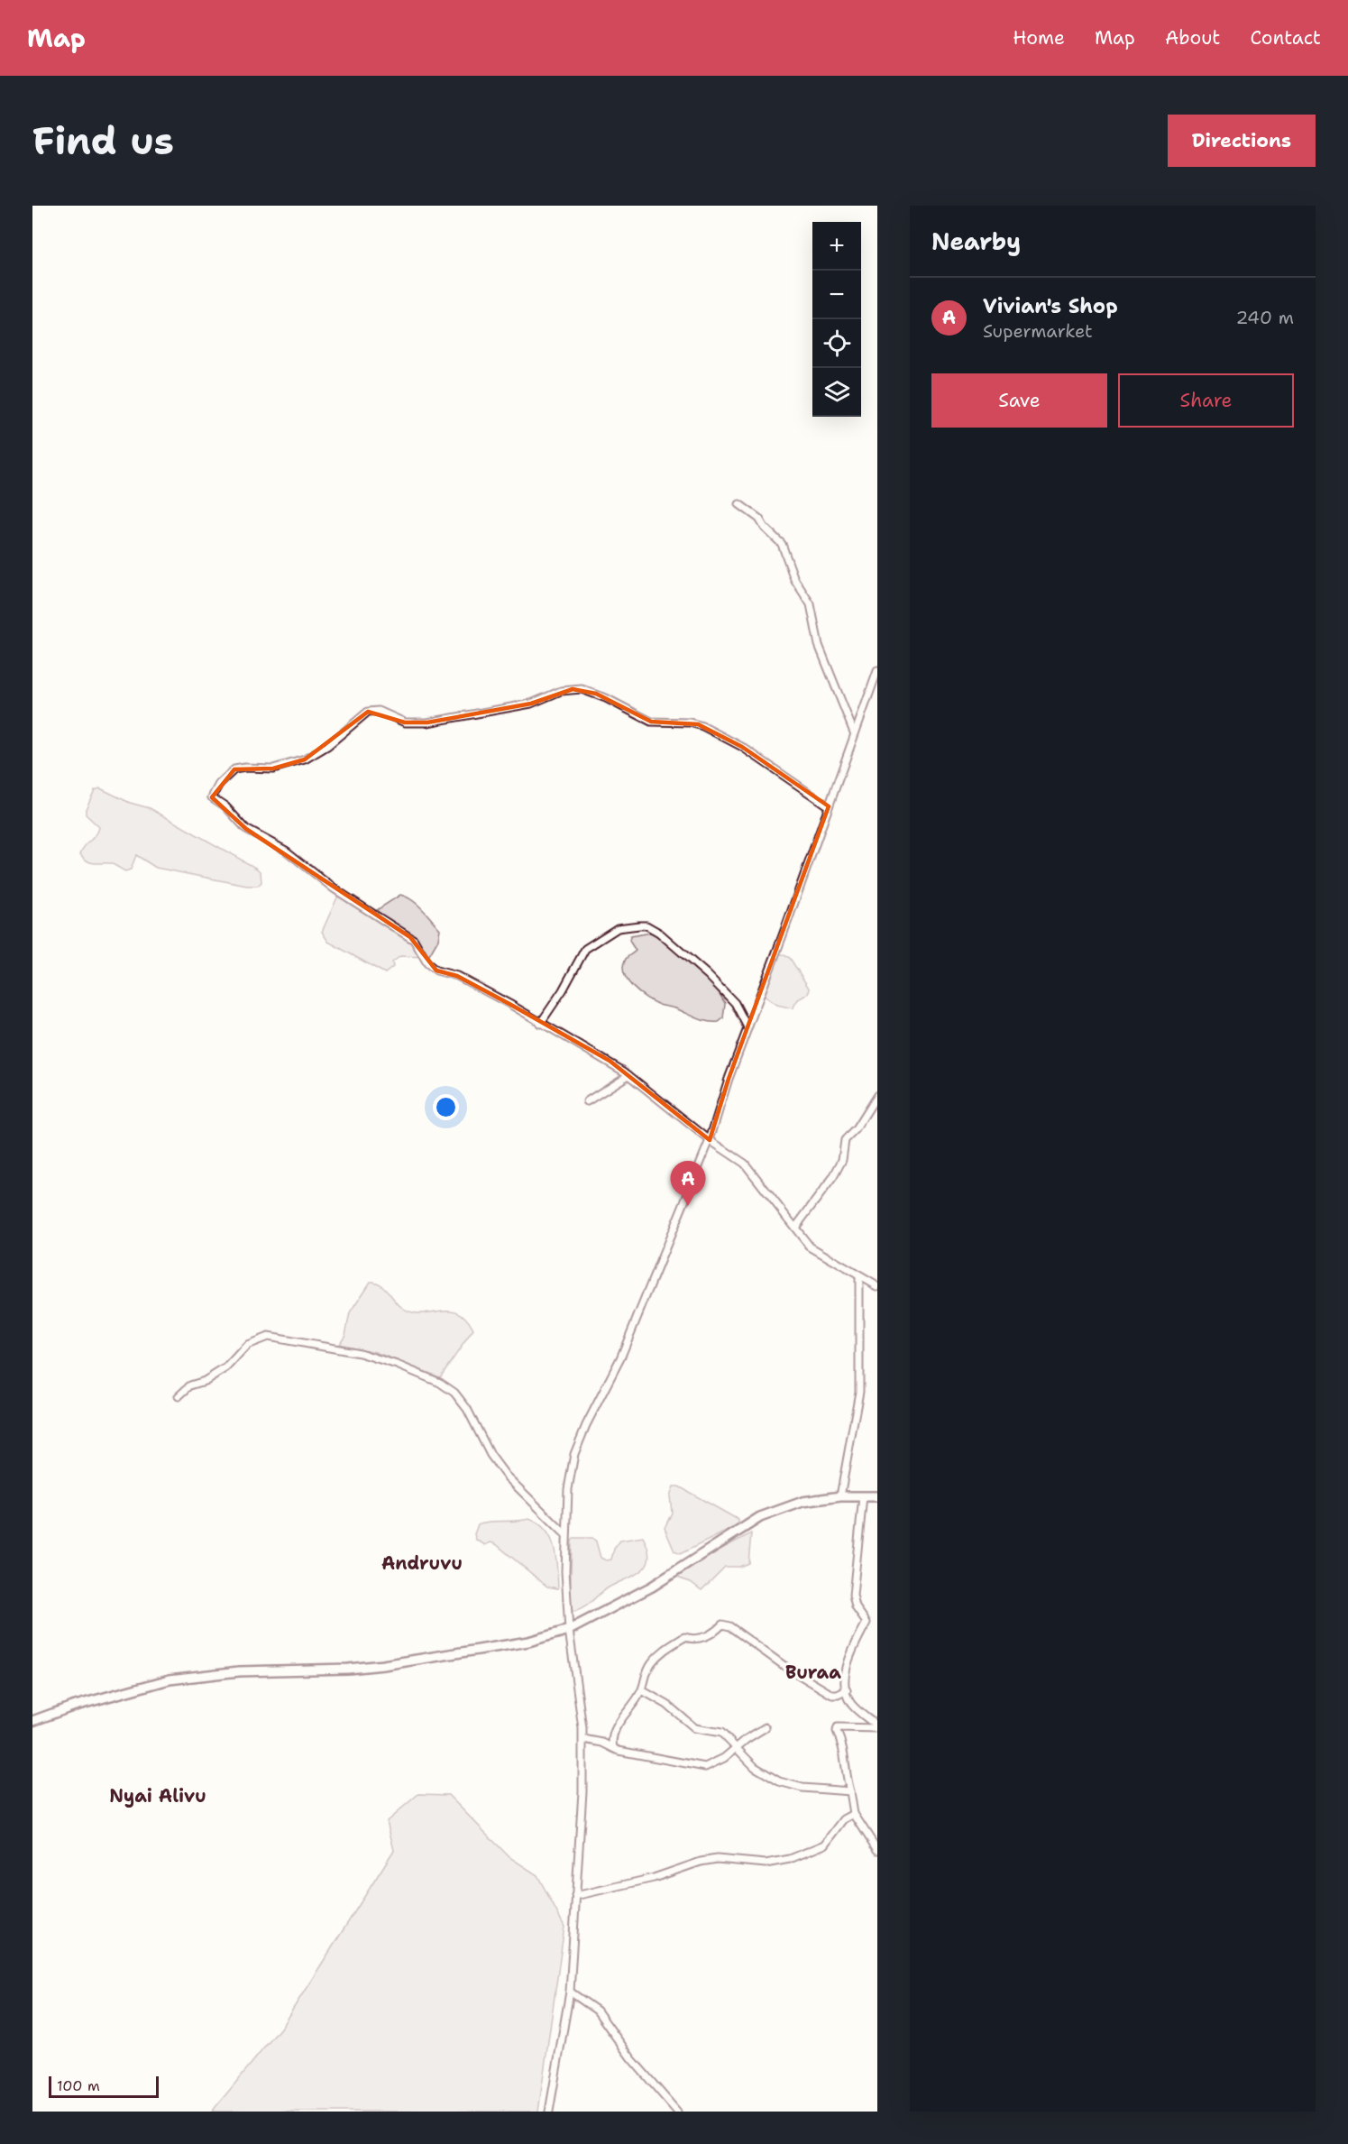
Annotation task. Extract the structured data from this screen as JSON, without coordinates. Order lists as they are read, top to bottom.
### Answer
{
  "districts": ["Andruvu", "Buraa", "Nyai Alivu"],
  "scale_bar": "100 m",
  "page": {
    "header": "Map",
    "nav": [
      "Home",
      "Map",
      "About",
      "Contact"
    ],
    "buttons": [
      "Directions",
      ["Save", "Share"]
    ],
    "title": "Find us",
    "heading": "Nearby",
    "map_buttons": ["+", "−"],
    "list": [
      {
        "mark": "A",
        "name": "Vivian's Shop",
        "note": "Supermarket",
        "value": "240 m"
      }
    ],
    "pins": "A",
    "scale": "100 m"
  }
}
